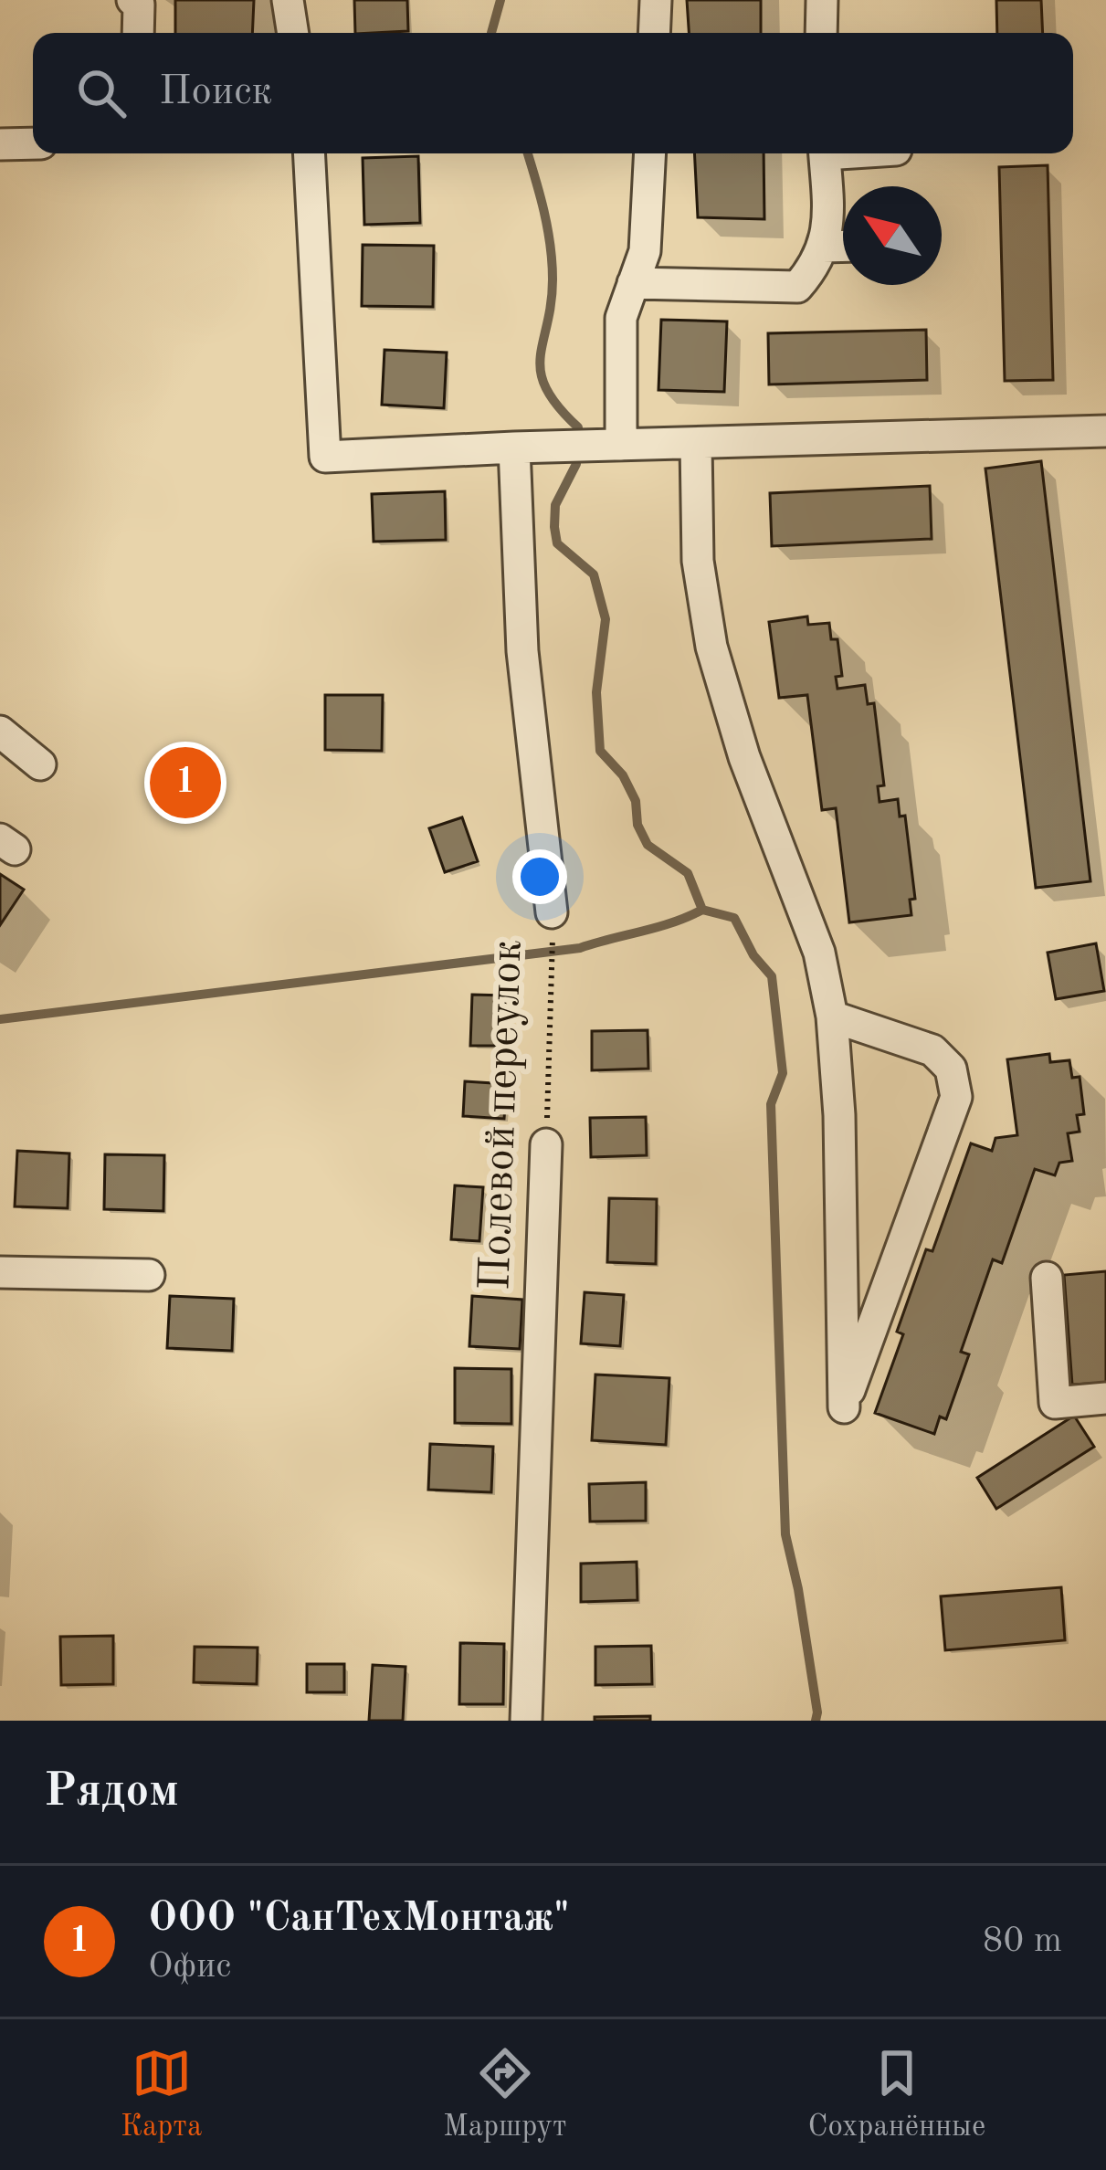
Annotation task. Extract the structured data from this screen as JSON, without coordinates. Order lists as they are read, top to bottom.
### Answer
{
  "streets": {
    "street": ["Полевой переулок"]
  },
  "north": "top left",
  "page": {
    "search": "Поиск",
    "pins": "1",
    "heading": "Рядом",
    "list": [
      {
        "mark": "1",
        "name": "ООО \"СанТехМонтаж\"",
        "note": "Офис",
        "value": "80 m"
      }
    ],
    "nav": ["Карта", "Маршрут", "Сохранённые"]
  }
}
